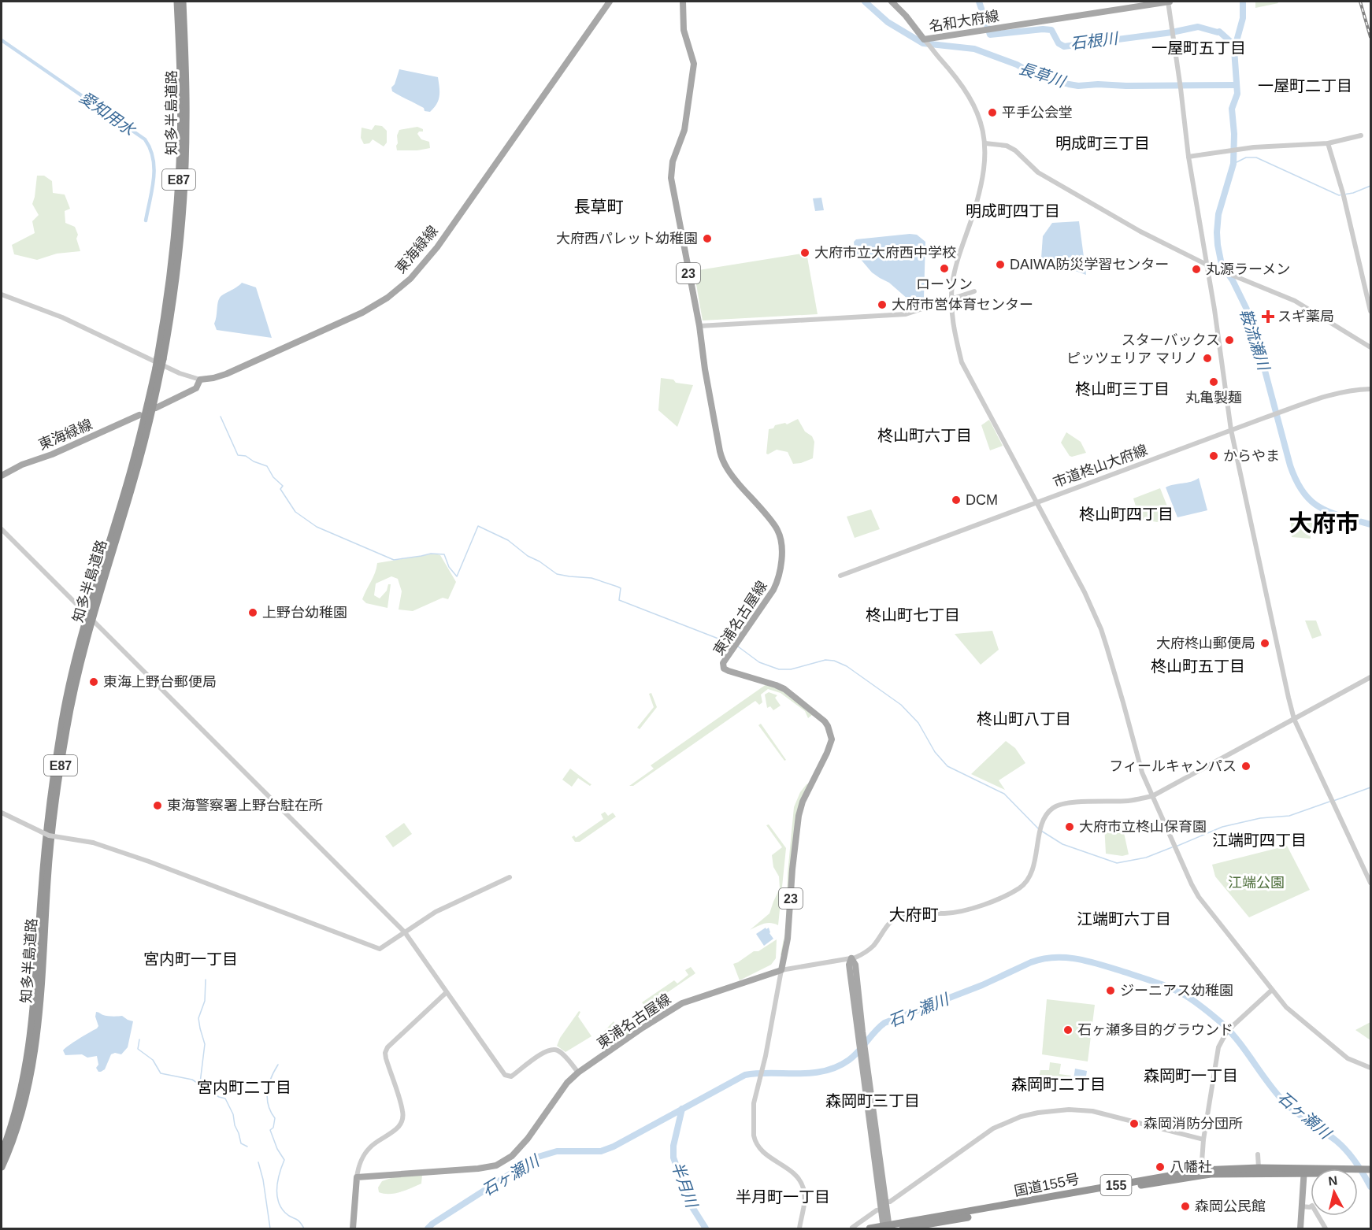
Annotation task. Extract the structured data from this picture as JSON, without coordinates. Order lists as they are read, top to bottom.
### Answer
{
  "streets": {
    "highway": [
      "知多半島道路",
      "E87",
      "国道155号",
      "155"
    ],
    "main road": [
      "名和大府線",
      "東海緑線",
      "23",
      "東浦名古屋線"
    ],
    "street": ["市道柊山大府線"]
  },
  "districts": [
    "一屋町五丁目",
    "一屋町二丁目",
    "明成町三丁目",
    "長草町",
    "明成町四丁目",
    "柊山町三丁目",
    "柊山町六丁目",
    "柊山町四丁目",
    "大府市",
    "柊山町七丁目",
    "柊山町五丁目",
    "柊山町八丁目",
    "江端町四丁目",
    "大府町",
    "江端町六丁目",
    "宮内町一丁目",
    "森岡町一丁目",
    "森岡町二丁目",
    "宮内町二丁目",
    "森岡町三丁目",
    "半月町一丁目"
  ],
  "water": [
    "石根川",
    "長草川",
    "愛知用水",
    "鞍流瀬川",
    "石ヶ瀬川",
    "半月川"
  ],
  "parks": ["江端公園"],
  "places": {
    "other": [
      "平手公会堂",
      "大府西パレット幼稚園",
      "大府市立大府西中学校",
      "DAIWA防災学習センター",
      "ローソン",
      "丸源ラーメン",
      "大府市営体育センター",
      "スターバックス",
      "ピッツェリア マリノ",
      "丸亀製麺",
      "からやま",
      "DCM",
      "上野台幼稚園",
      "大府柊山郵便局",
      "東海上野台郵便局",
      "フィールキャンパス",
      "東海警察署上野台駐在所",
      "大府市立柊山保育園",
      "ジーニアス幼稚園",
      "石ヶ瀬多目的グラウンド",
      "森岡消防分団所",
      "八幡社",
      "森岡公民館"
    ],
    "health": ["スギ薬局"]
  },
  "north": "top"
}
